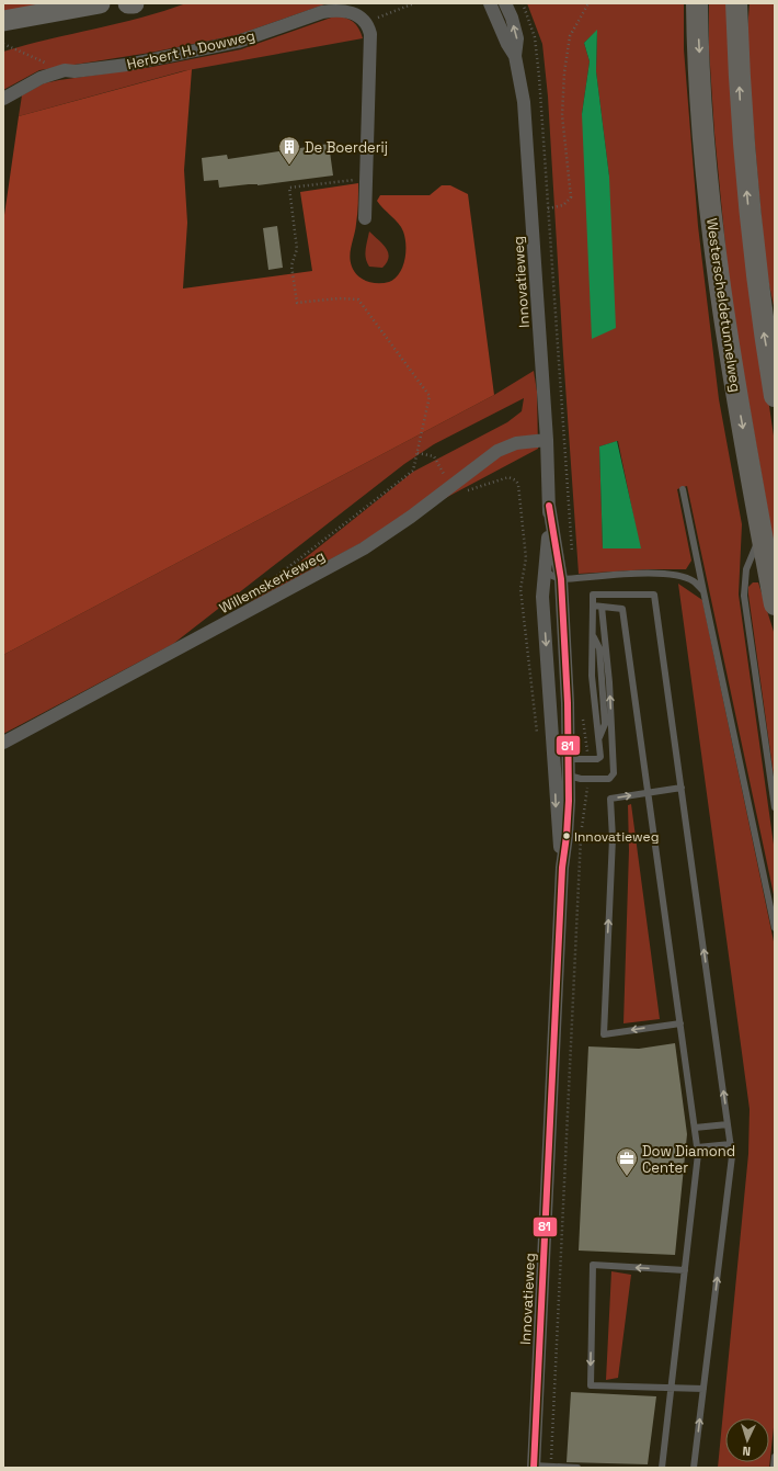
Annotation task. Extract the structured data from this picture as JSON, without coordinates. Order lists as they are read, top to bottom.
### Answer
{
  "streets": {
    "highway": ["Westerscheldetunnelweg"],
    "street": ["Herbert H. Dowweg", "Innovatieweg", "Willemskerkeweg"]
  },
  "crossings": [
    ["Innovatieweg", "Willemskerkeweg"]
  ],
  "places": {
    "building": ["De Boerderij"],
    "other": ["Innovatieweg"],
    "office": ["Dow Diamond Center"]
  },
  "lines": ["transit line 81"],
  "north": "bottom"
}
